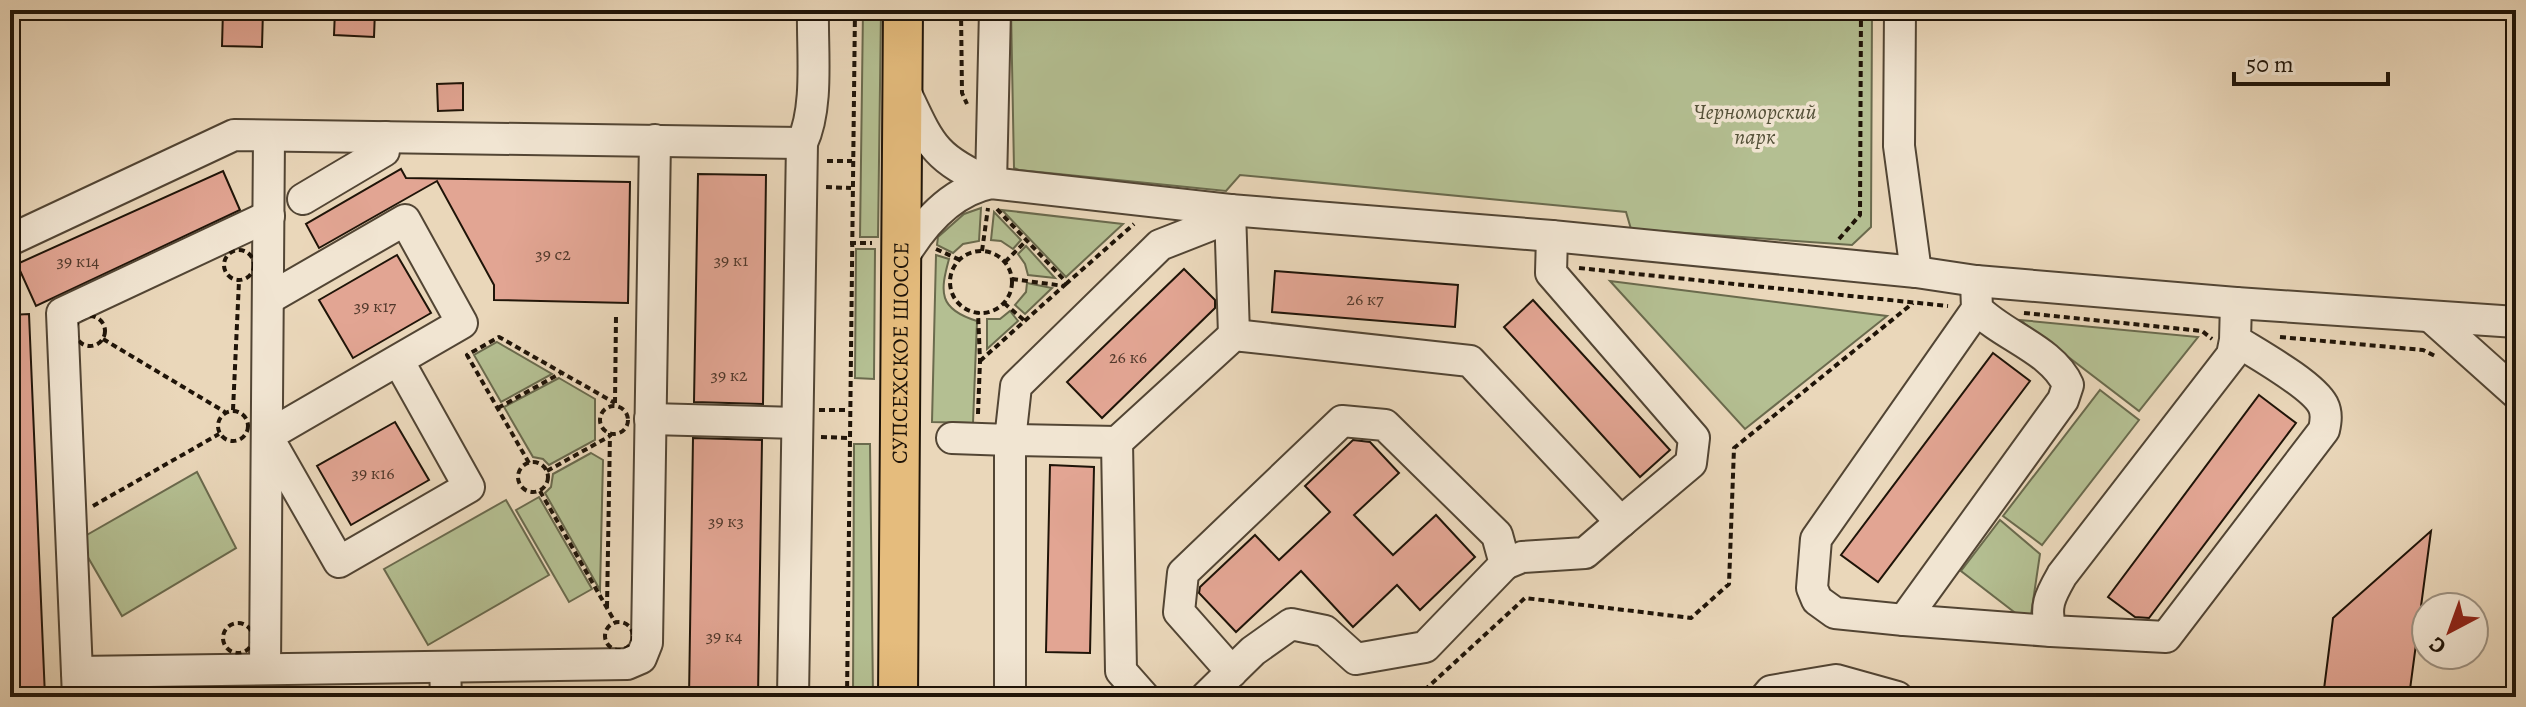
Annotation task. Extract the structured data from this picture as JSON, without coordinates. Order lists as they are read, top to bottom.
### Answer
{
  "streets": {
    "main road": ["СУПСЕХСКОЕ ШОССЕ"]
  },
  "parks": ["Черноморский парк"],
  "house_numbers": [
    "39 с2",
    "39 к1",
    "39 к14",
    "26 к7",
    "39 к17",
    "26 к6",
    "39 к2",
    "39 к16",
    "39 к3",
    "39 к4"
  ],
  "scale_bar": "50 m",
  "north": "bottom left"
}
